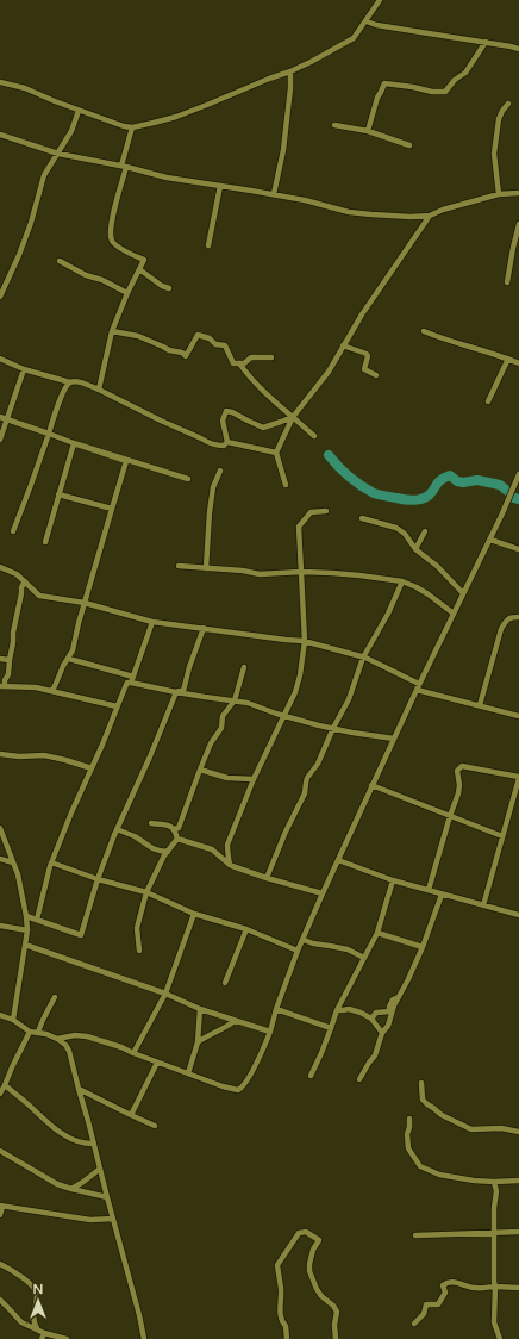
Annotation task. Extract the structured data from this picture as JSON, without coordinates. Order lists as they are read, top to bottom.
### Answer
{
  "north": "top"
}
